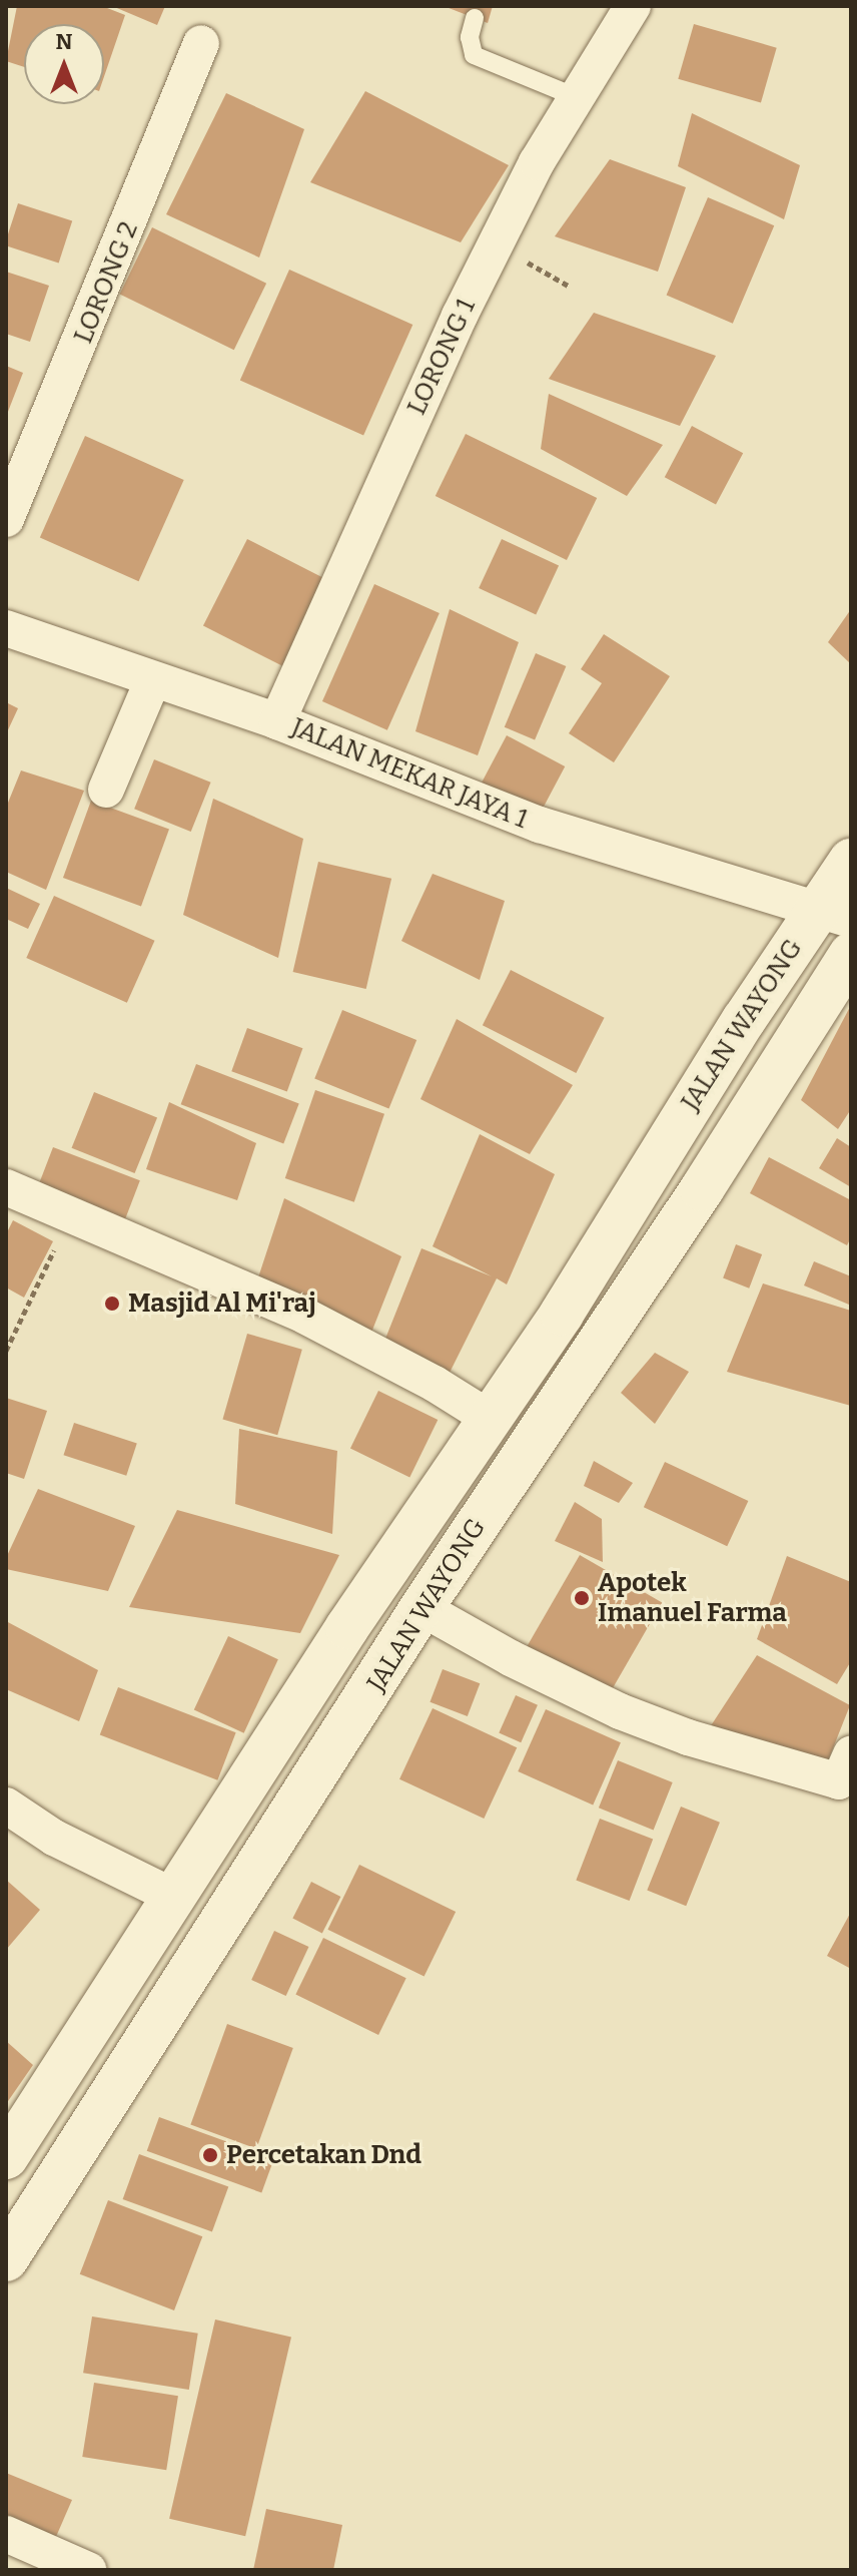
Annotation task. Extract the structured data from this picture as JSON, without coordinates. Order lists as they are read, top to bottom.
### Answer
{
  "streets": {
    "street": [
      "LORONG 2",
      "LORONG 1",
      "JALAN MEKAR JAYA 1",
      "JALAN WAYONG"
    ]
  },
  "crossings": [
    ["LORONG 1", "JALAN MEKAR JAYA 1"],
    ["JALAN MEKAR JAYA 1", "JALAN WAYONG"]
  ],
  "places": ["Masjid Al Mi'raj", "Apotek Imanuel Farma", "Percetakan Dnd"],
  "north": "top"
}
